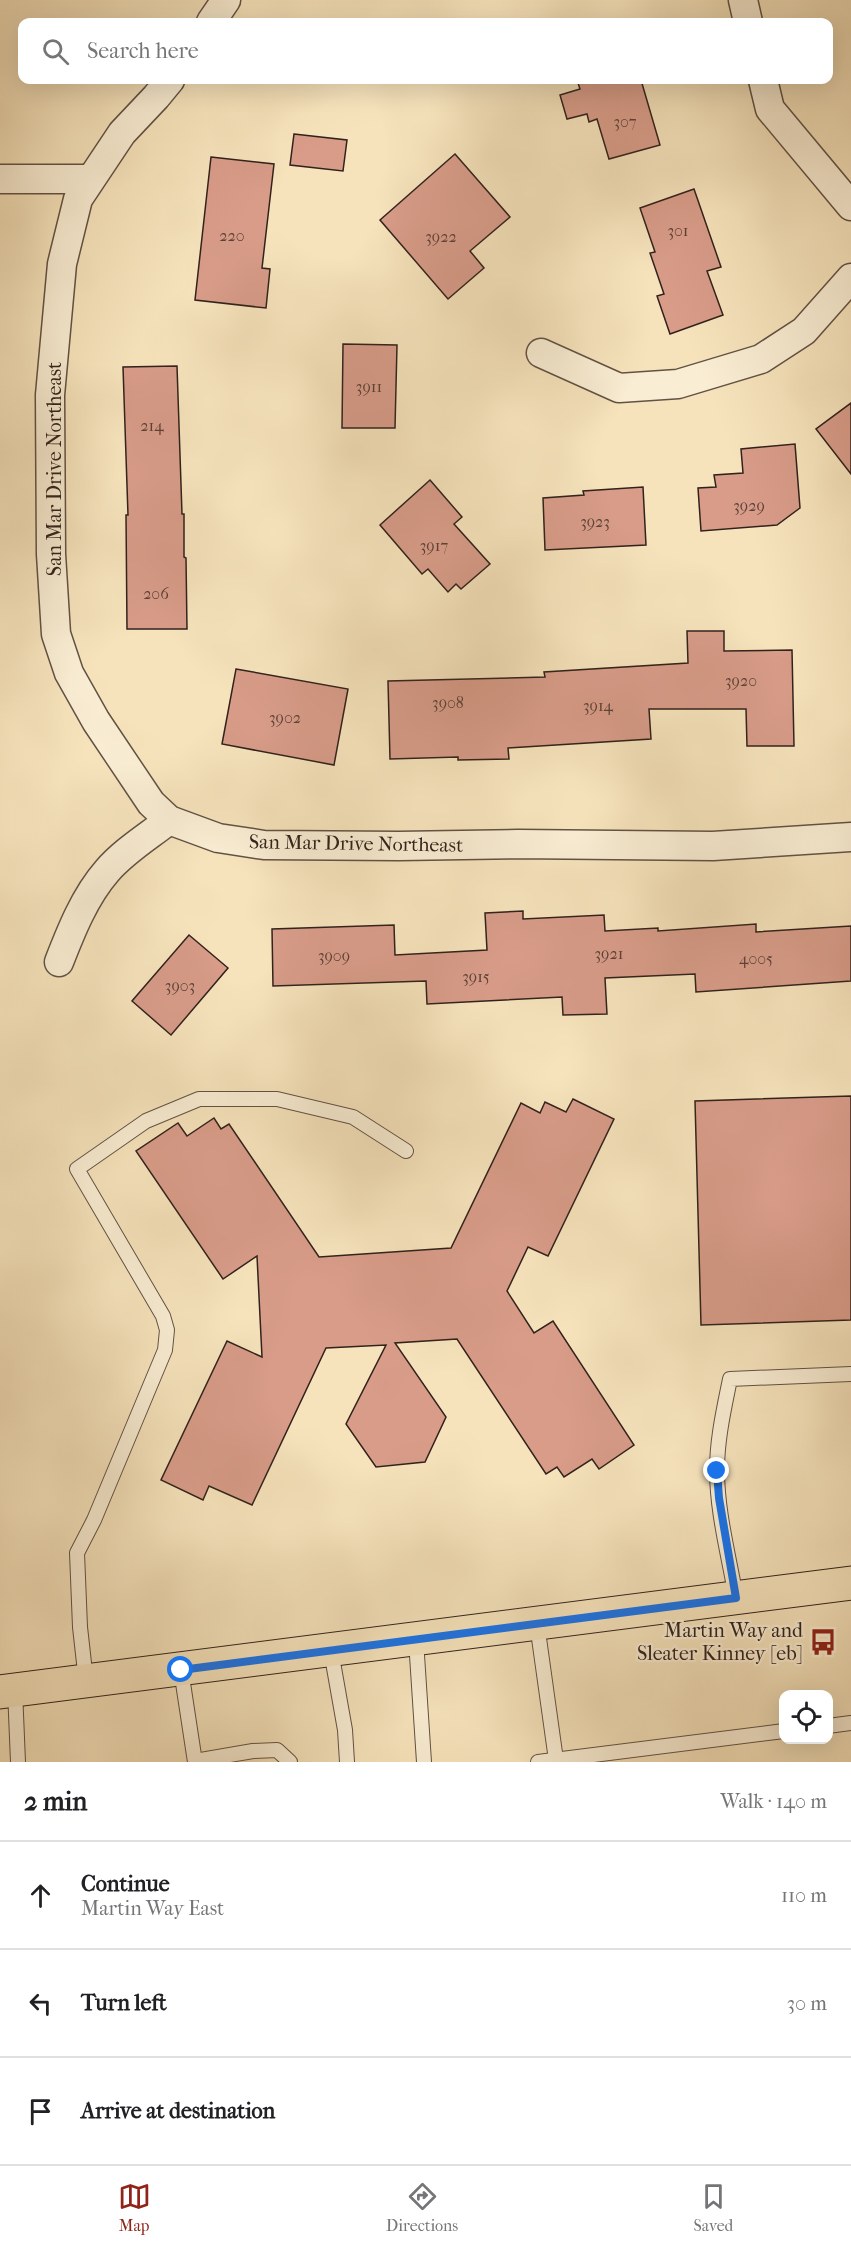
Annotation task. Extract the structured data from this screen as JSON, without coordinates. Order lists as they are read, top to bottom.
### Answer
{
  "streets": {
    "street": ["San Mar Drive Northeast"]
  },
  "places": {
    "bus stop": ["Martin Way and Sleater Kinney [eb]"]
  },
  "house_numbers": [
    "307",
    "301",
    "220",
    "3922",
    "3911",
    "214",
    "3929",
    "3923",
    "3917",
    "206",
    "3920",
    "3908",
    "3914",
    "3902",
    "3921",
    "3909",
    "4005",
    "3915",
    "3903"
  ],
  "page": {
    "search": "Search here",
    "heading": ["2 min", "Walk · 140 m"],
    "list": [
      ["Continue", "Martin Way East", "110 m"],
      ["Turn left", "30 m"],
      "Arrive at destination"
    ],
    "nav": ["Map", "Directions", "Saved"]
  }
}
